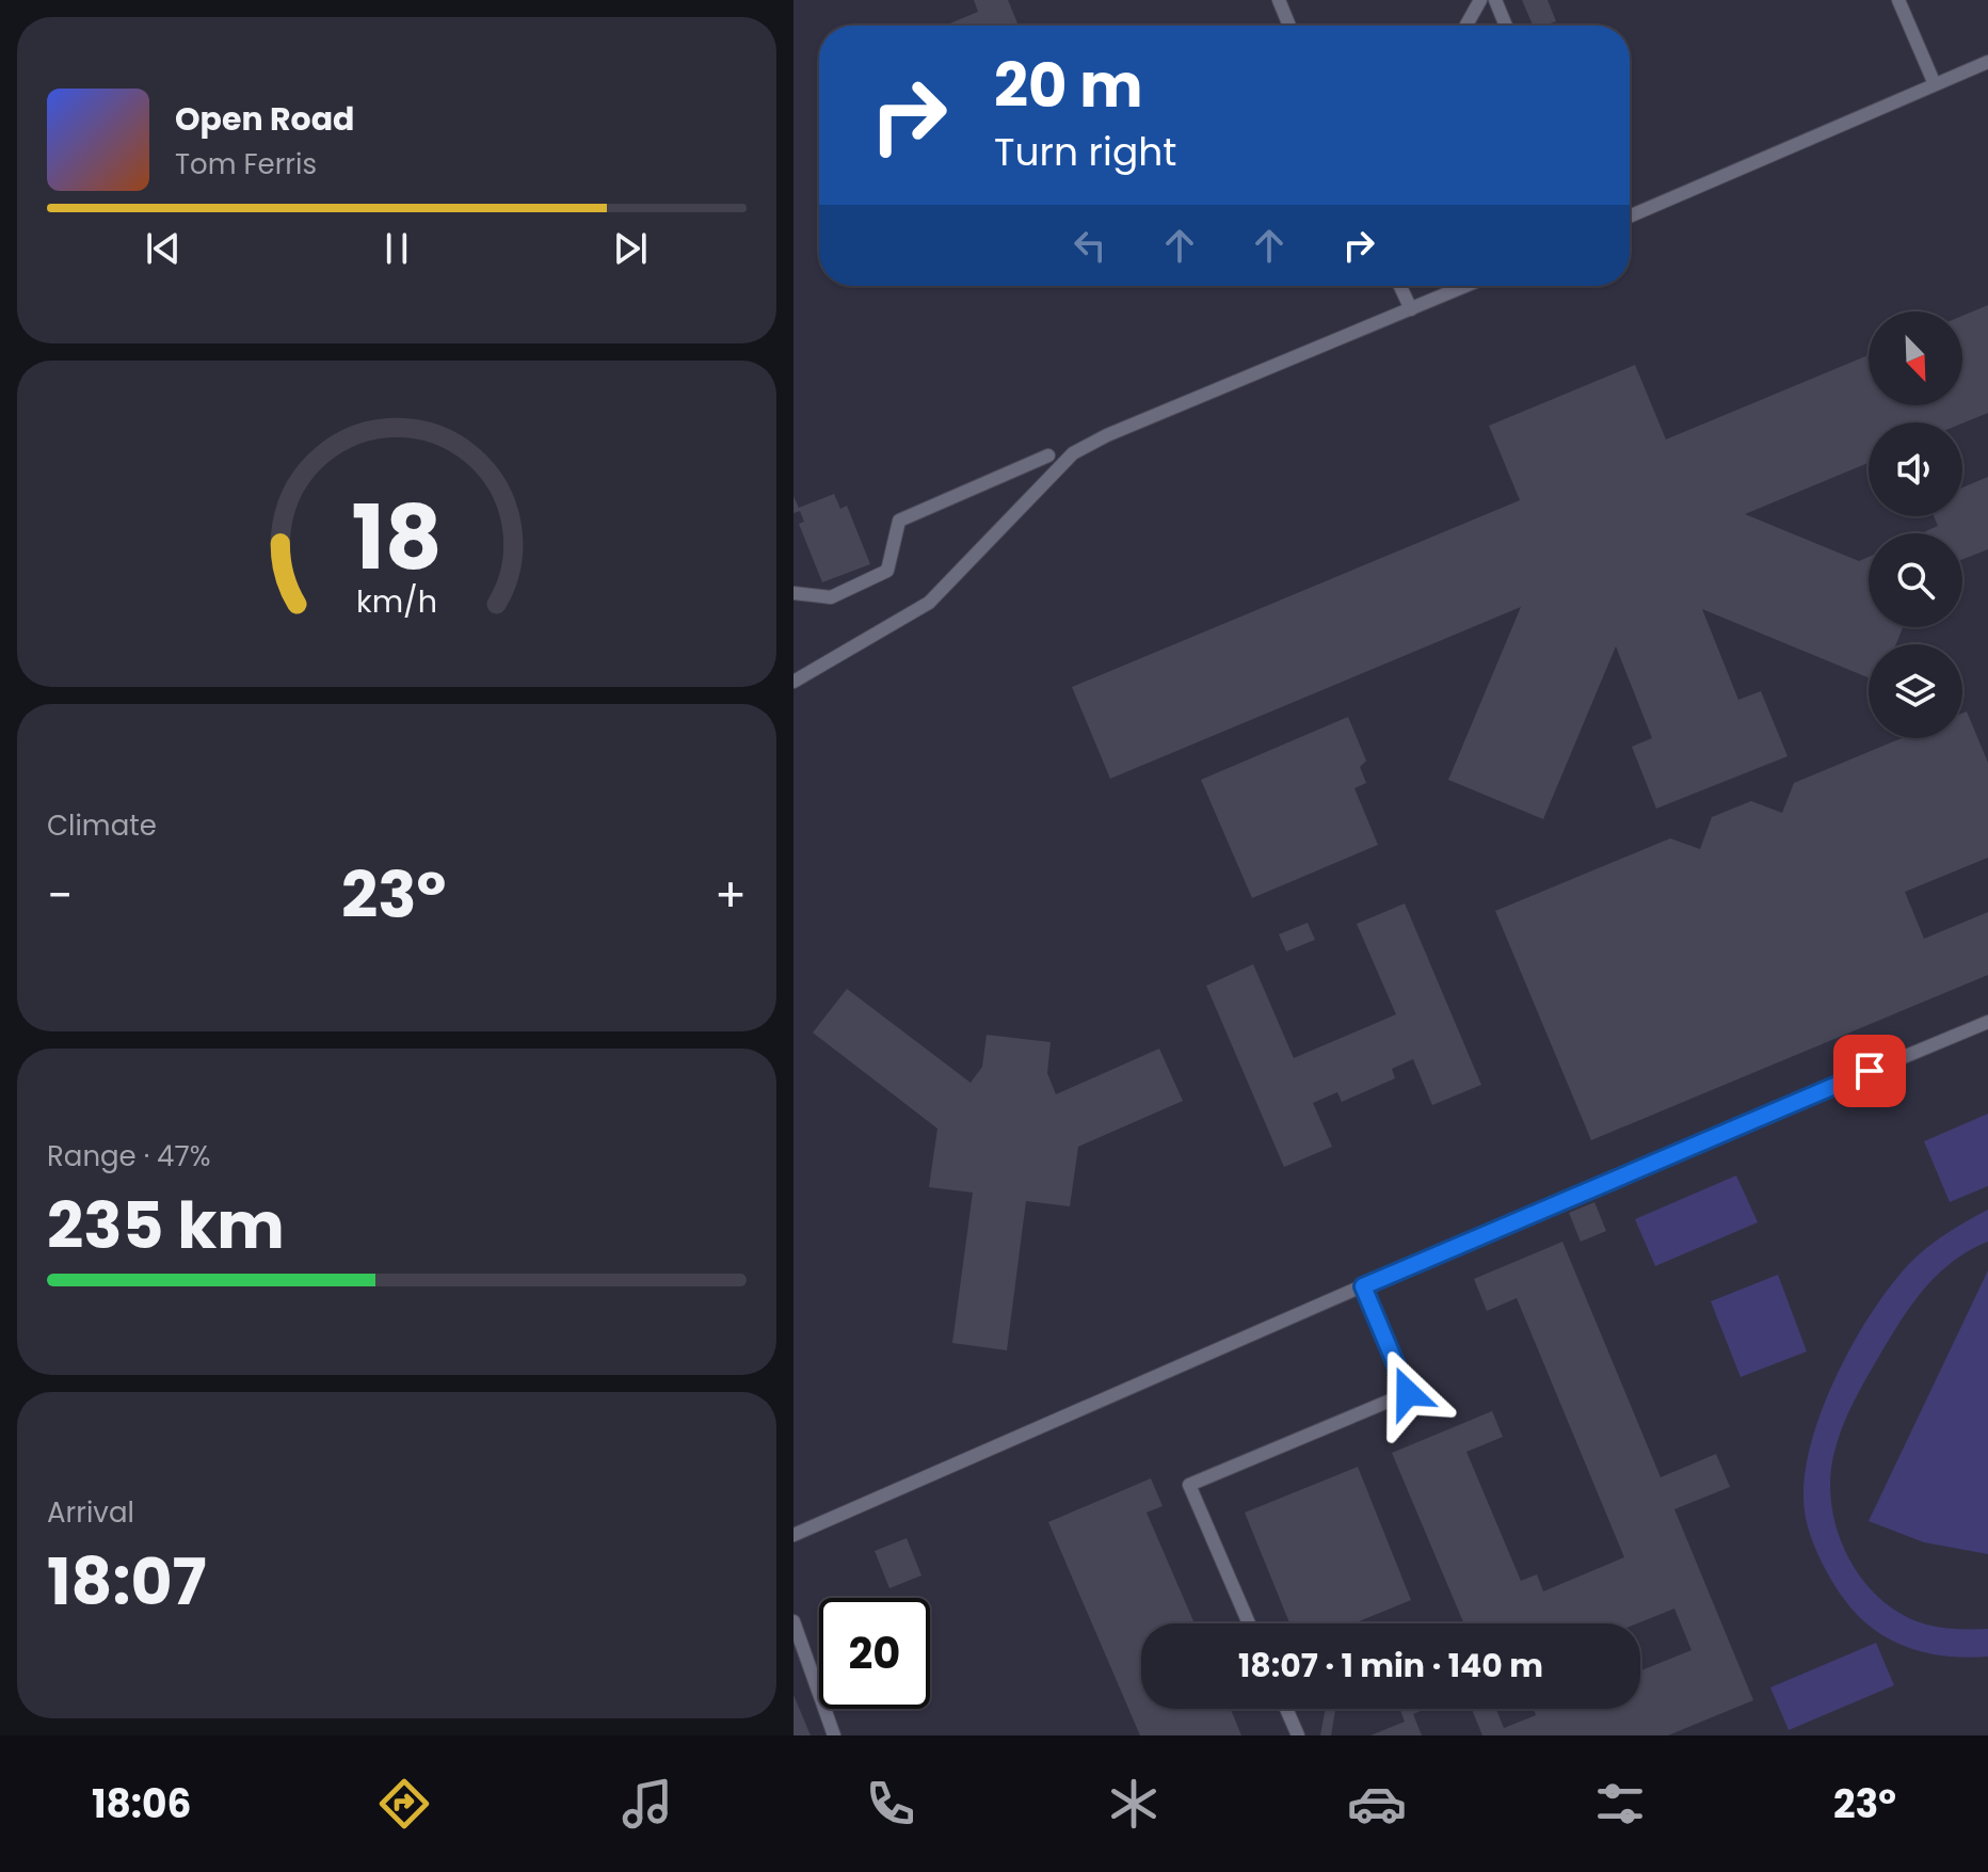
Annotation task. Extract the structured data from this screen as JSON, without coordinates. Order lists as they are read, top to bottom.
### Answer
{
  "north": "bottom right",
  "page": {
    "turn": ["20 m", "Turn right"],
    "song": ["Open Road", "Tom Ferris"],
    "tile": [
      "Climate",
      ["Range · 47%", "235 km"],
      ["Arrival", "18:07"]
    ],
    "heat": ["−", "23°", "+"],
    "limit": "20",
    "trip": "18:07 · 1 min · 140 m",
    "tabs": ["18:06", "23°"],
    "gauge": ["18", "km/h"]
  }
}
